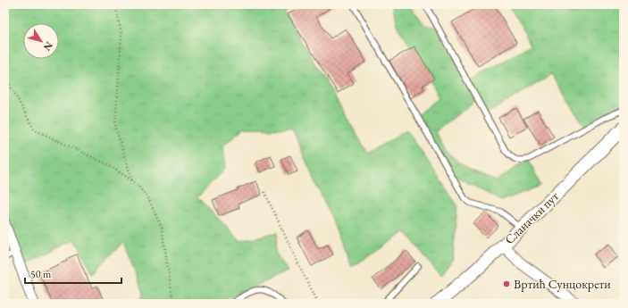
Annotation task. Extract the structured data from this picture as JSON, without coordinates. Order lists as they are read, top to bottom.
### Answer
{
  "streets": {
    "street": ["Сланачки пут"]
  },
  "places": ["Вртић Сунцокрети"],
  "scale_bar": "50 m",
  "north": "bottom right"
}
